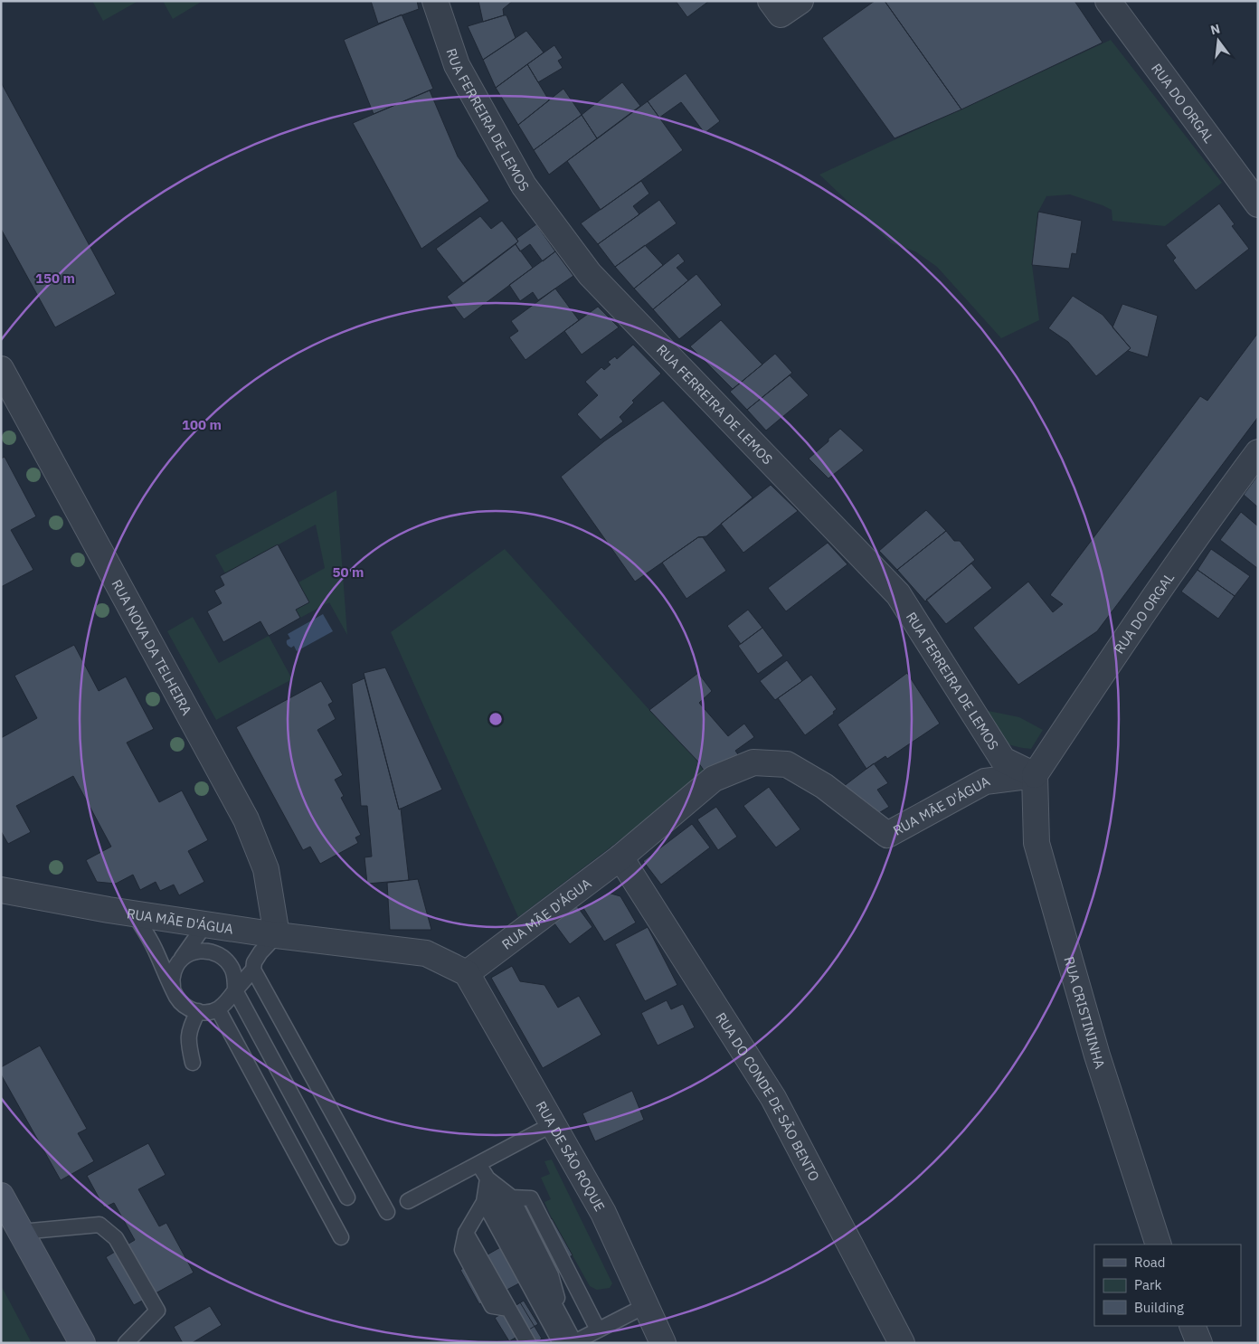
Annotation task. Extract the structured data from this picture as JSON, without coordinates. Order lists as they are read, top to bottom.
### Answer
{
  "streets": {
    "street": [
      "RUA DO ORGAL",
      "RUA FERREIRA DE LEMOS",
      "RUA NOVA DA TELHEIRA",
      "RUA MÃE D'ÁGUA",
      "RUA CRISTININHA",
      "RUA DO CONDE DE SÃO BENTO",
      "RUA DE SÃO ROQUE"
    ]
  },
  "crossings": [
    ["RUA DO ORGAL", "RUA FERREIRA DE LEMOS"],
    ["RUA DO ORGAL", "RUA MÃE D'ÁGUA"],
    ["RUA DO ORGAL", "RUA CRISTININHA"],
    ["RUA FERREIRA DE LEMOS", "RUA MÃE D'ÁGUA"],
    ["RUA FERREIRA DE LEMOS", "RUA CRISTININHA"],
    ["RUA NOVA DA TELHEIRA", "RUA MÃE D'ÁGUA"],
    ["RUA MÃE D'ÁGUA", "RUA CRISTININHA"],
    ["RUA MÃE D'ÁGUA", "RUA DO CONDE DE SÃO BENTO"],
    ["RUA MÃE D'ÁGUA", "RUA DE SÃO ROQUE"]
  ],
  "legend": ["Road", "Park", "Building"],
  "north": "top",
  "rings": ["150 m", "100 m", "50 m"]
}
